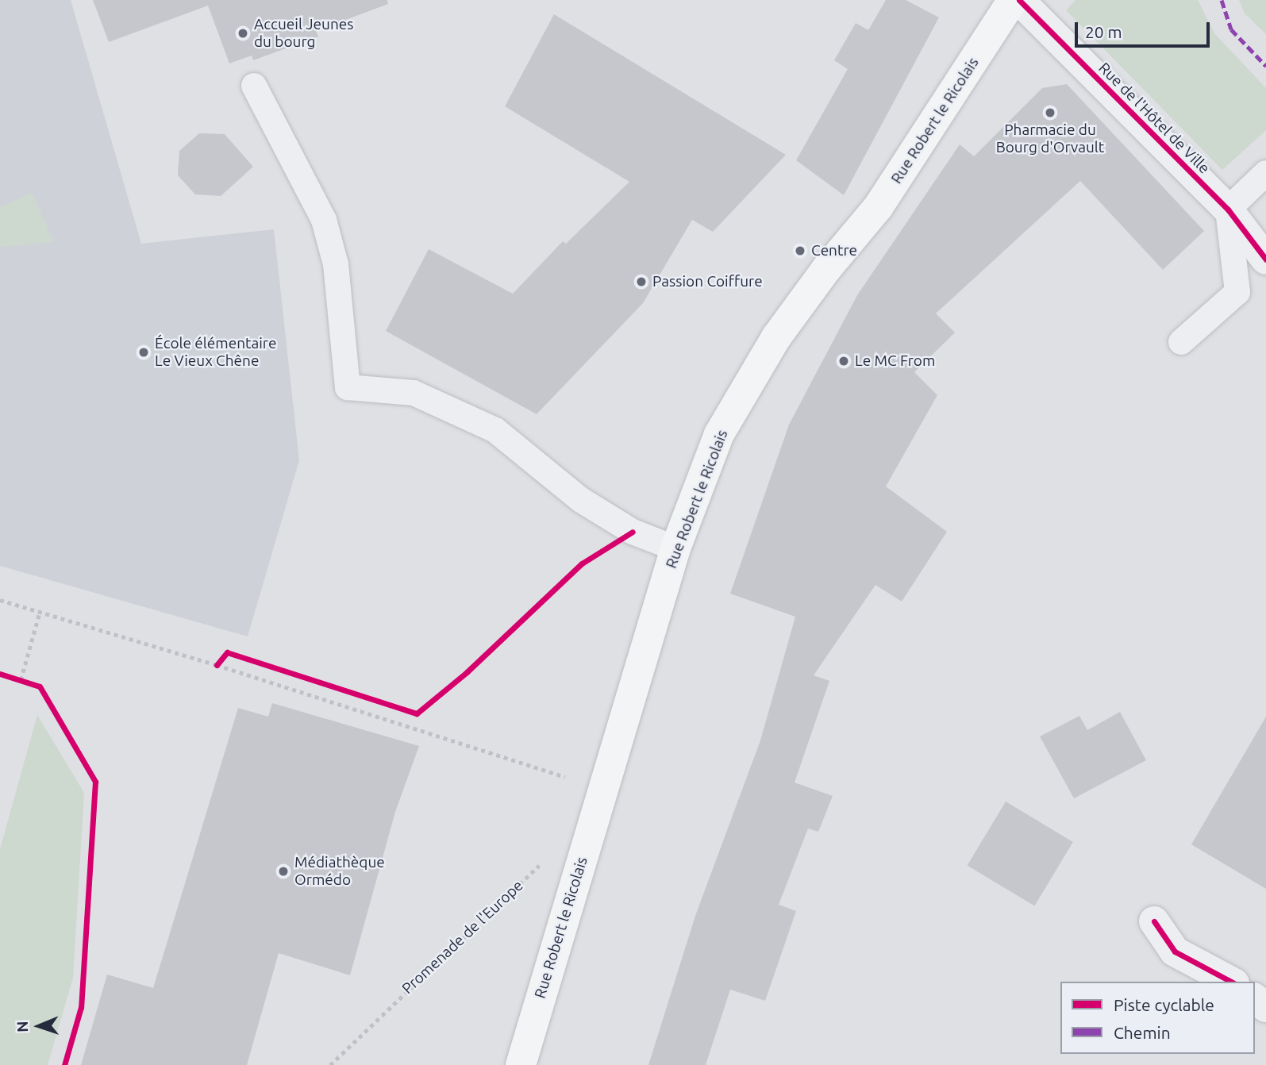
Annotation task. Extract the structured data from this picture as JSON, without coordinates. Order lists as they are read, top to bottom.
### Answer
{
  "streets": {
    "main road": ["Rue Robert le Ricolais"],
    "street": ["Rue de l'Hôtel de Ville"],
    "path": ["Promenade de l'Europe"]
  },
  "places": [
    "Accueil Jeunes du bourg",
    "Pharmacie du Bourg d'Orvault",
    "Centre",
    "Passion Coiffure",
    "École élémentaire Le Vieux Chêne",
    "Le MC From",
    "Médiathèque Ormédo"
  ],
  "legend": ["Piste cyclable", "Chemin"],
  "scale_bar": "20 m",
  "north": "left"
}
